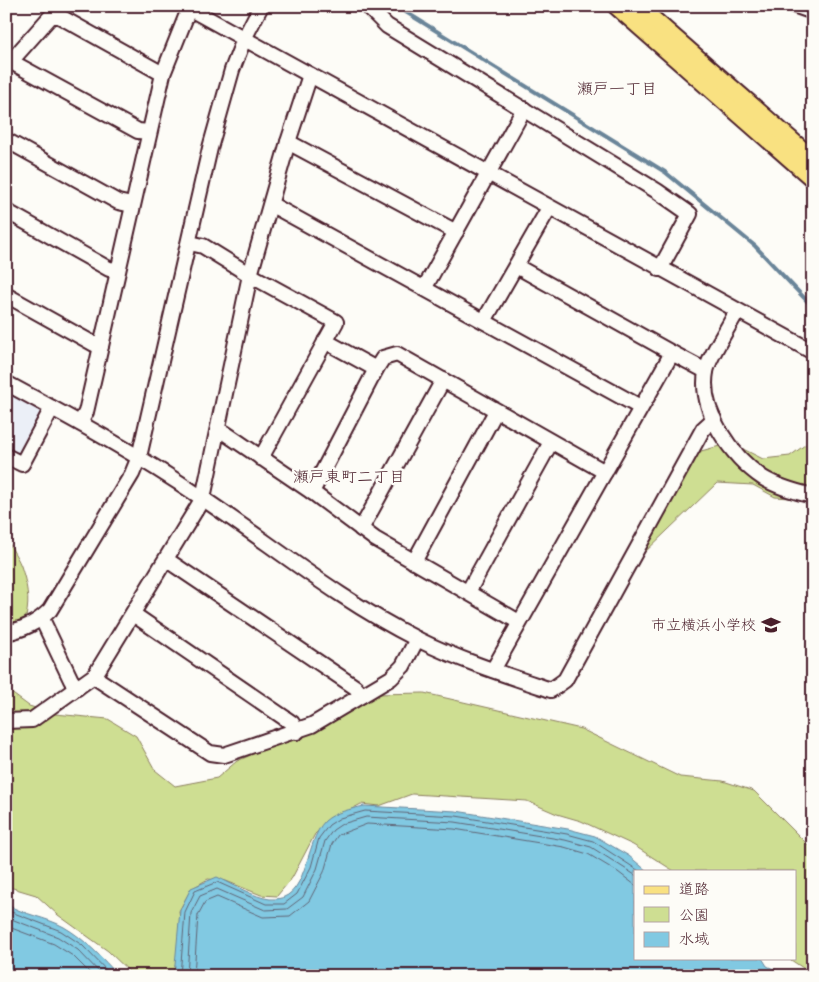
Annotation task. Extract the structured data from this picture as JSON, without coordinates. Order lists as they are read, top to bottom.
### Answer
{
  "districts": ["瀬戸一丁目", "瀬戸東町二丁目"],
  "places": {
    "school or university": ["市立横浜小学校"]
  },
  "legend": ["道路", "公園", "水域"]
}
